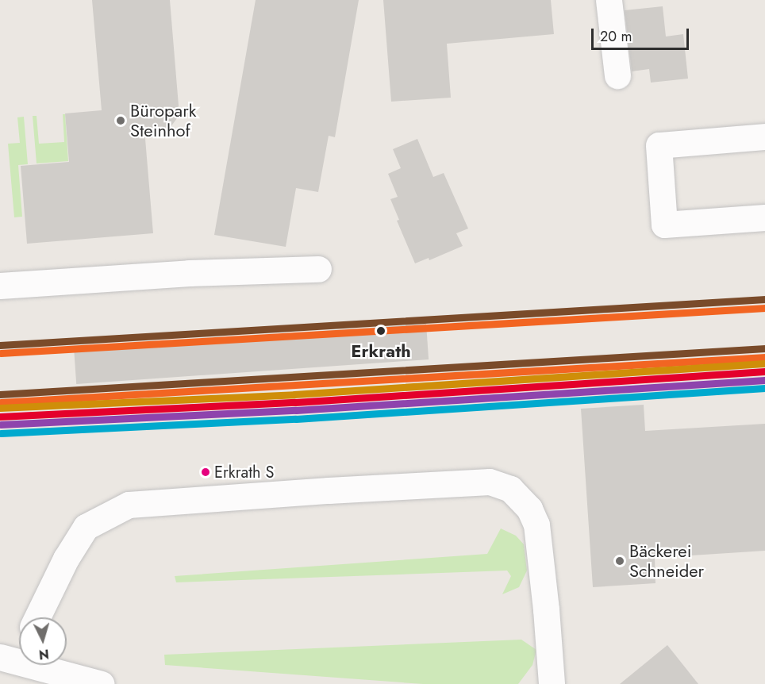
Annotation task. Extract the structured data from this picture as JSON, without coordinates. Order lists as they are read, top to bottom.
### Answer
{
  "places": [
    "Büropark Steinhof",
    "Erkrath",
    "Erkrath S",
    "Bäckerei Schneider"
  ],
  "scale_bar": "20 m",
  "north": "bottom"
}
